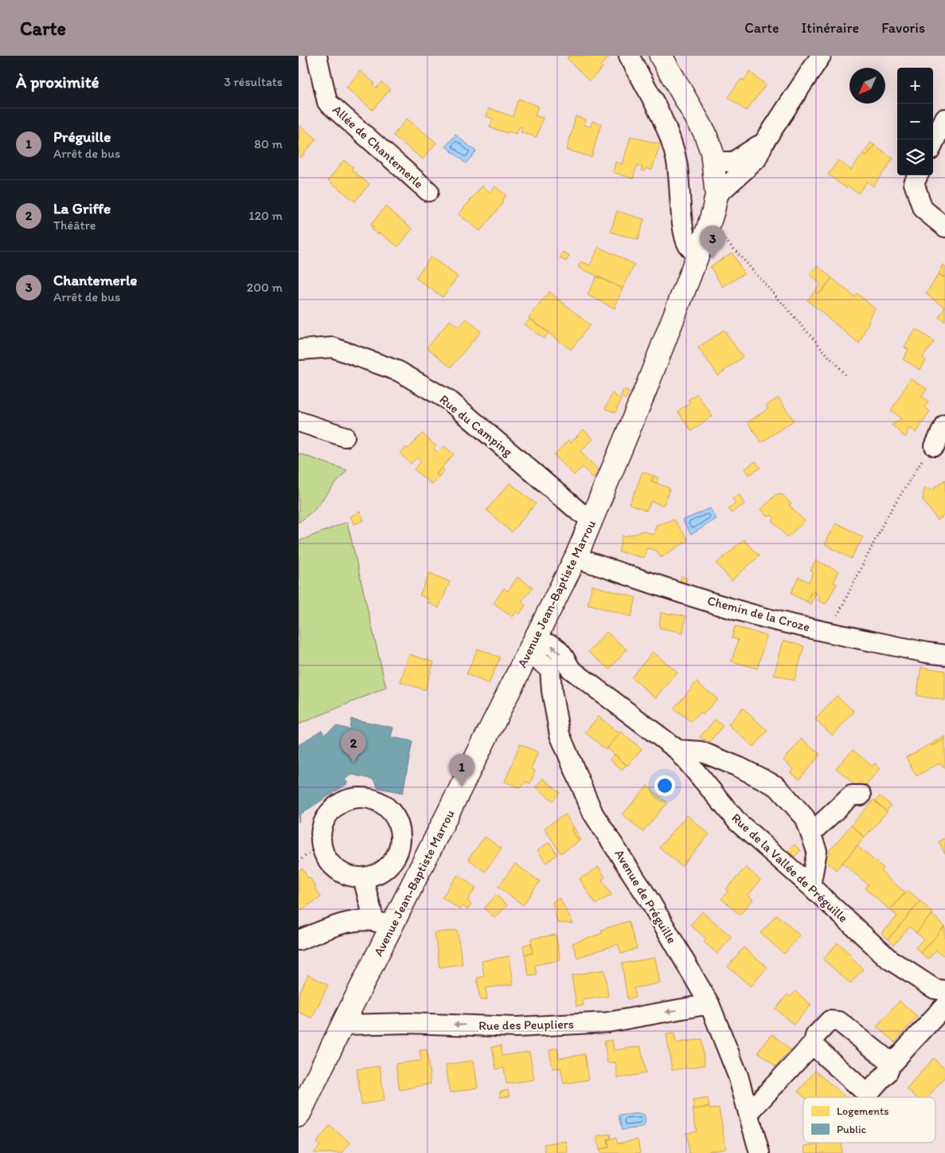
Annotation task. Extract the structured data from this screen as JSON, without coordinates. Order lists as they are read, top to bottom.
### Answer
{
  "streets": {
    "main road": ["Avenue Jean-Baptiste Marrou"],
    "street": [
      "Allée de Chantemerle",
      "Rue du Camping",
      "Chemin de la Croze",
      "Rue de la Vallée de Préguille",
      "Avenue de Préguille",
      "Rue des Peupliers"
    ]
  },
  "crossings": [
    ["Rue du Camping", "Avenue Jean-Baptiste Marrou"],
    ["Avenue Jean-Baptiste Marrou", "Chemin de la Croze"],
    ["Avenue Jean-Baptiste Marrou", "Rue de la Vallée de Préguille"],
    ["Avenue Jean-Baptiste Marrou", "Rue des Peupliers"],
    ["Avenue de Préguille", "Rue des Peupliers"]
  ],
  "one_way": ["Rue des Peupliers"],
  "legend": ["Logements", "Public"],
  "north": "bottom left",
  "page": {
    "header": "Carte",
    "nav": ["Carte", "Itinéraire", "Favoris"],
    "heading": ["À proximité", "3 résultats"],
    "map_buttons": ["+", "−"],
    "list": [
      {
        "mark": "1",
        "name": "Préguille",
        "note": "Arrêt de bus",
        "value": "80 m"
      },
      {
        "mark": "2",
        "name": "La Griffe",
        "note": "Théâtre",
        "value": "120 m"
      },
      {
        "mark": "3",
        "name": "Chantemerle",
        "note": "Arrêt de bus",
        "value": "200 m"
      }
    ],
    "pins": ["3", "2", "1"]
  }
}
